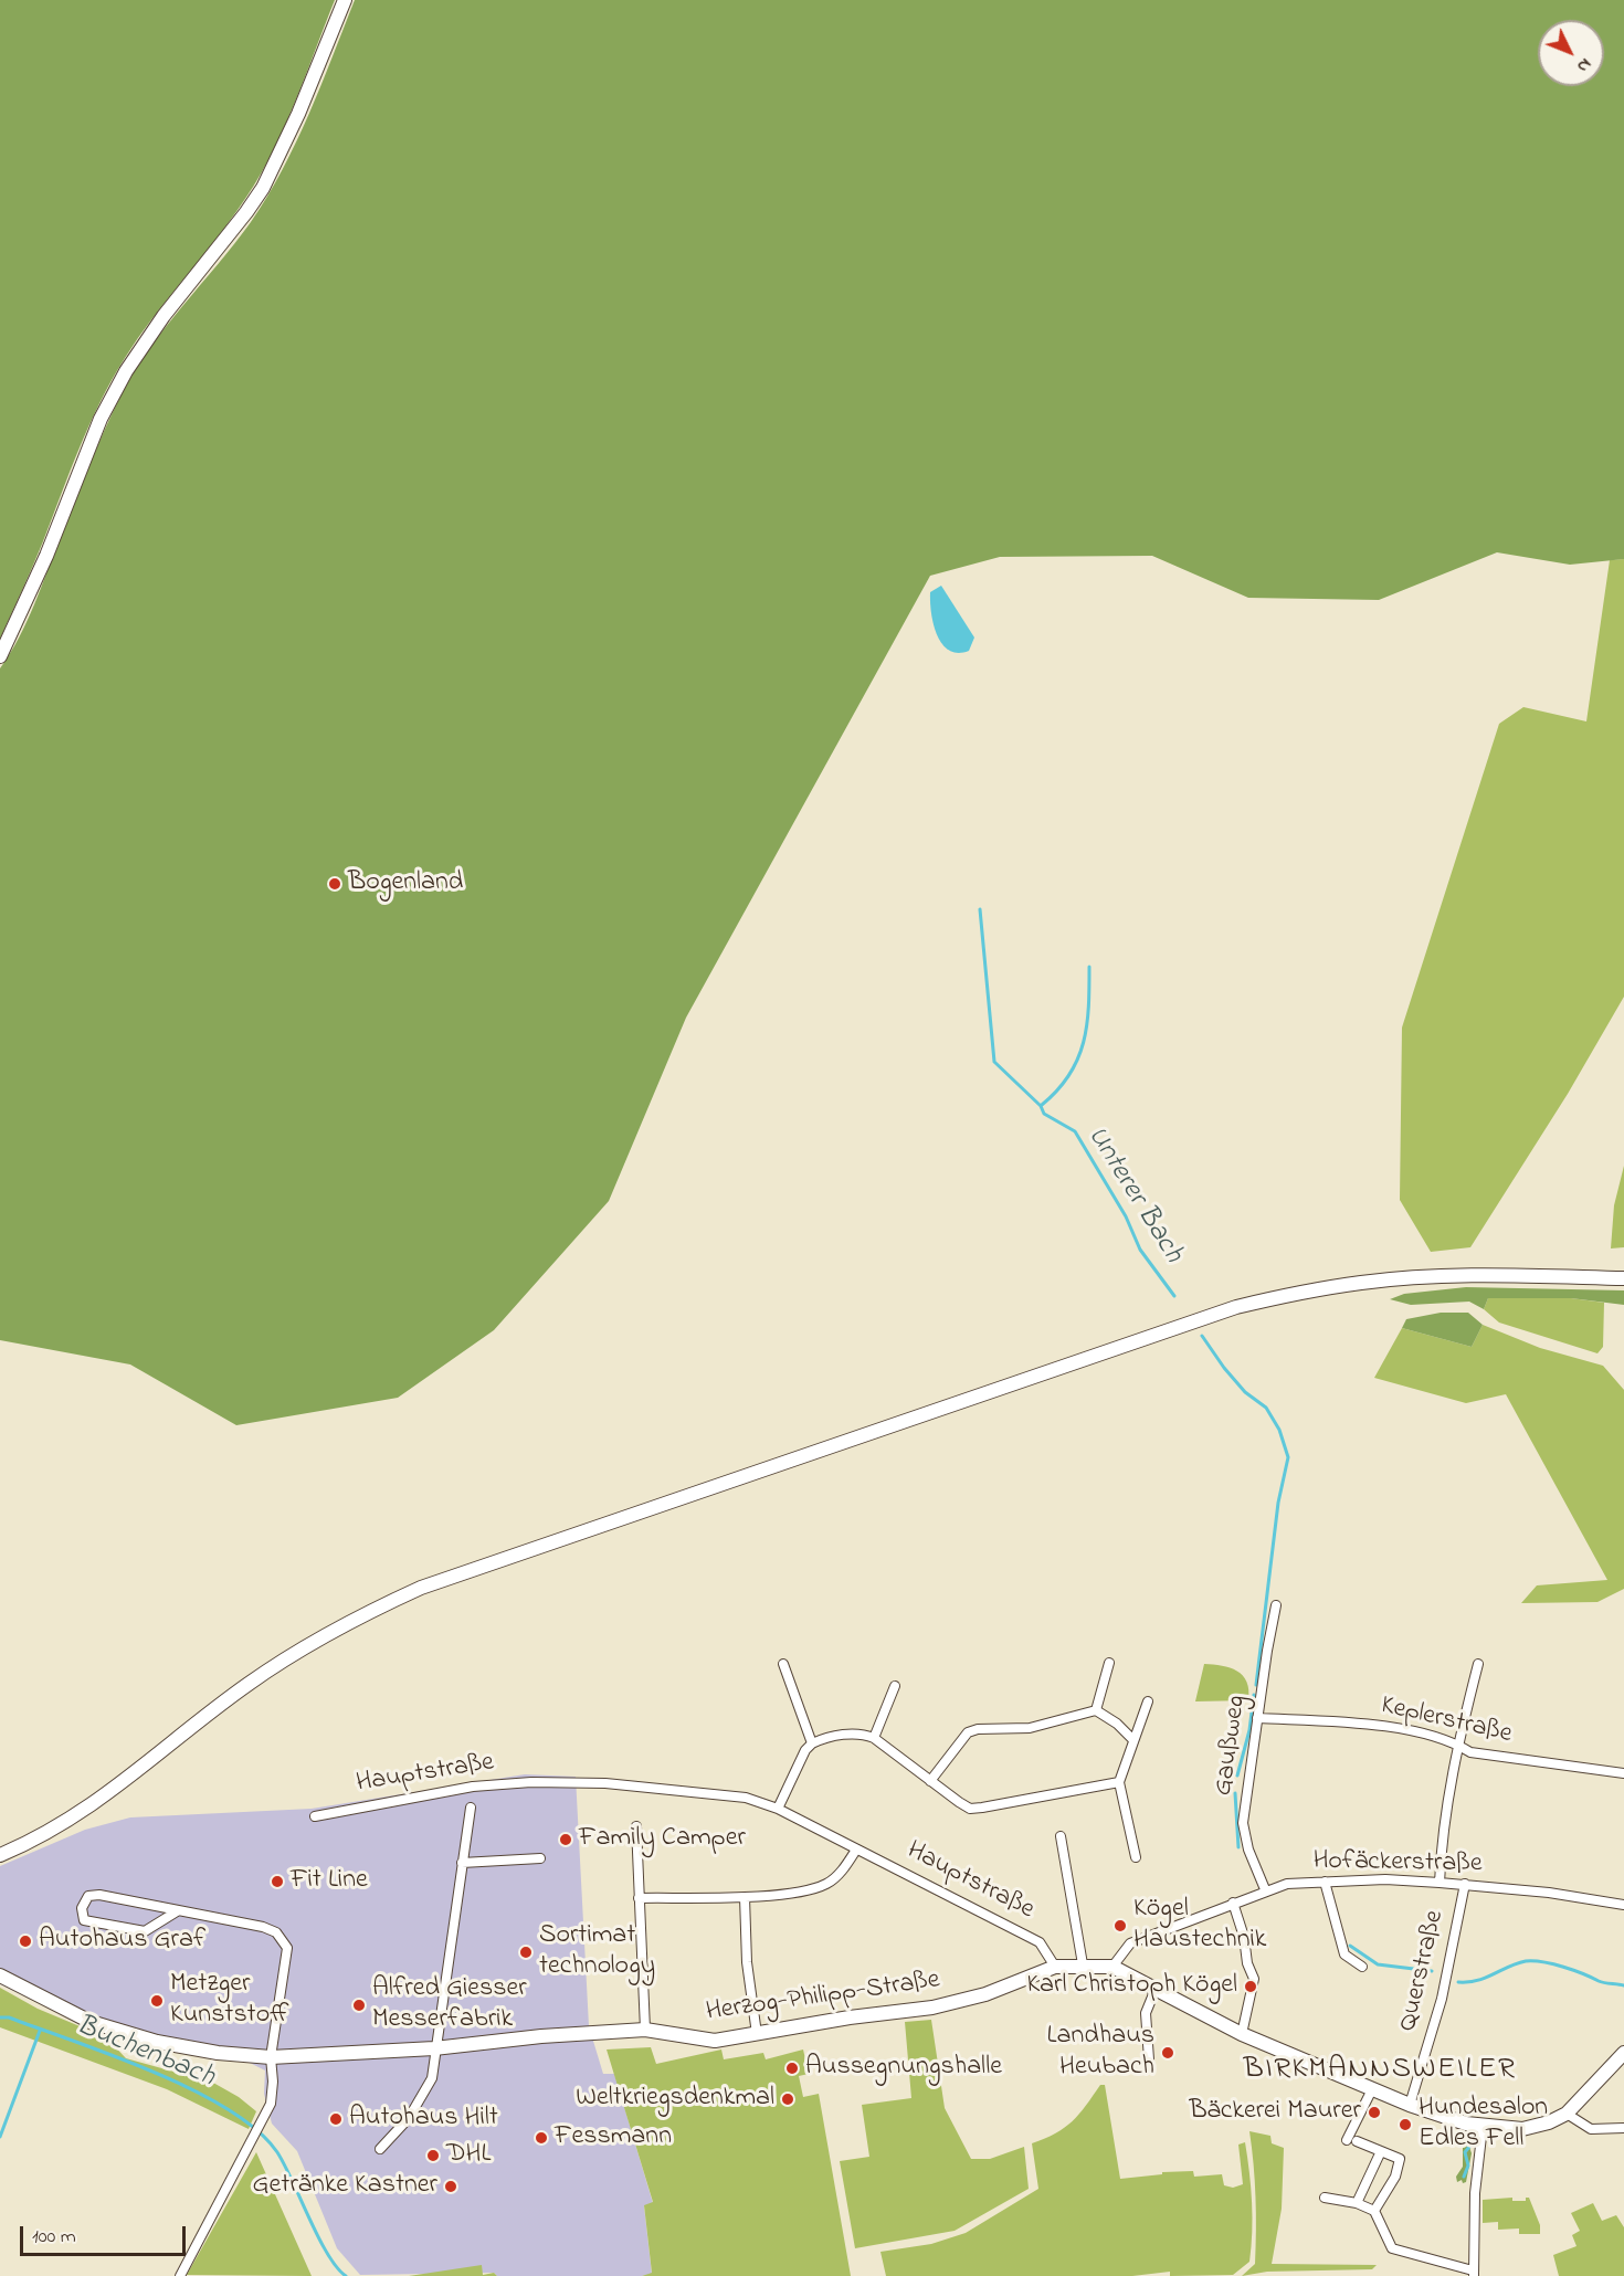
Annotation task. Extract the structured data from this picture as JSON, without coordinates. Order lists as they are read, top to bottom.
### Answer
{
  "streets": {
    "street": [
      "Keplerstraße",
      "Gaußweg",
      "Hauptstraße",
      "Hofäckerstraße",
      "Querstraße",
      "Herzog-Philipp-Straße"
    ]
  },
  "crossings": [
    ["Keplerstraße", "Gaußweg"],
    ["Gaußweg", "Hofäckerstraße"],
    ["Hauptstraße", "Herzog-Philipp-Straße"],
    ["Hofäckerstraße", "Querstraße"]
  ],
  "districts": ["BIRKMANNSWEILER"],
  "water": ["Unterer Bach", "Buchenbach"],
  "places": [
    "Bogenland",
    "Family Camper",
    "Fit Line",
    "Kögel Haustechnik",
    "Autohaus Graf",
    "Sortimat technology",
    "Karl Christoph Kögel",
    "Metzger Kunststoff",
    "Alfred Giesser Messerfabrik",
    "Landhaus Heubach",
    "Aussegnungshalle",
    "Weltkriegsdenkmal",
    "Bäckerei Maurer",
    "Autohaus Hilt",
    "Hundesalon Edles Fell",
    "Fessmann",
    "DHL",
    "Getränke Kastner"
  ],
  "scale_bar": "100 m",
  "north": "bottom right"
}
